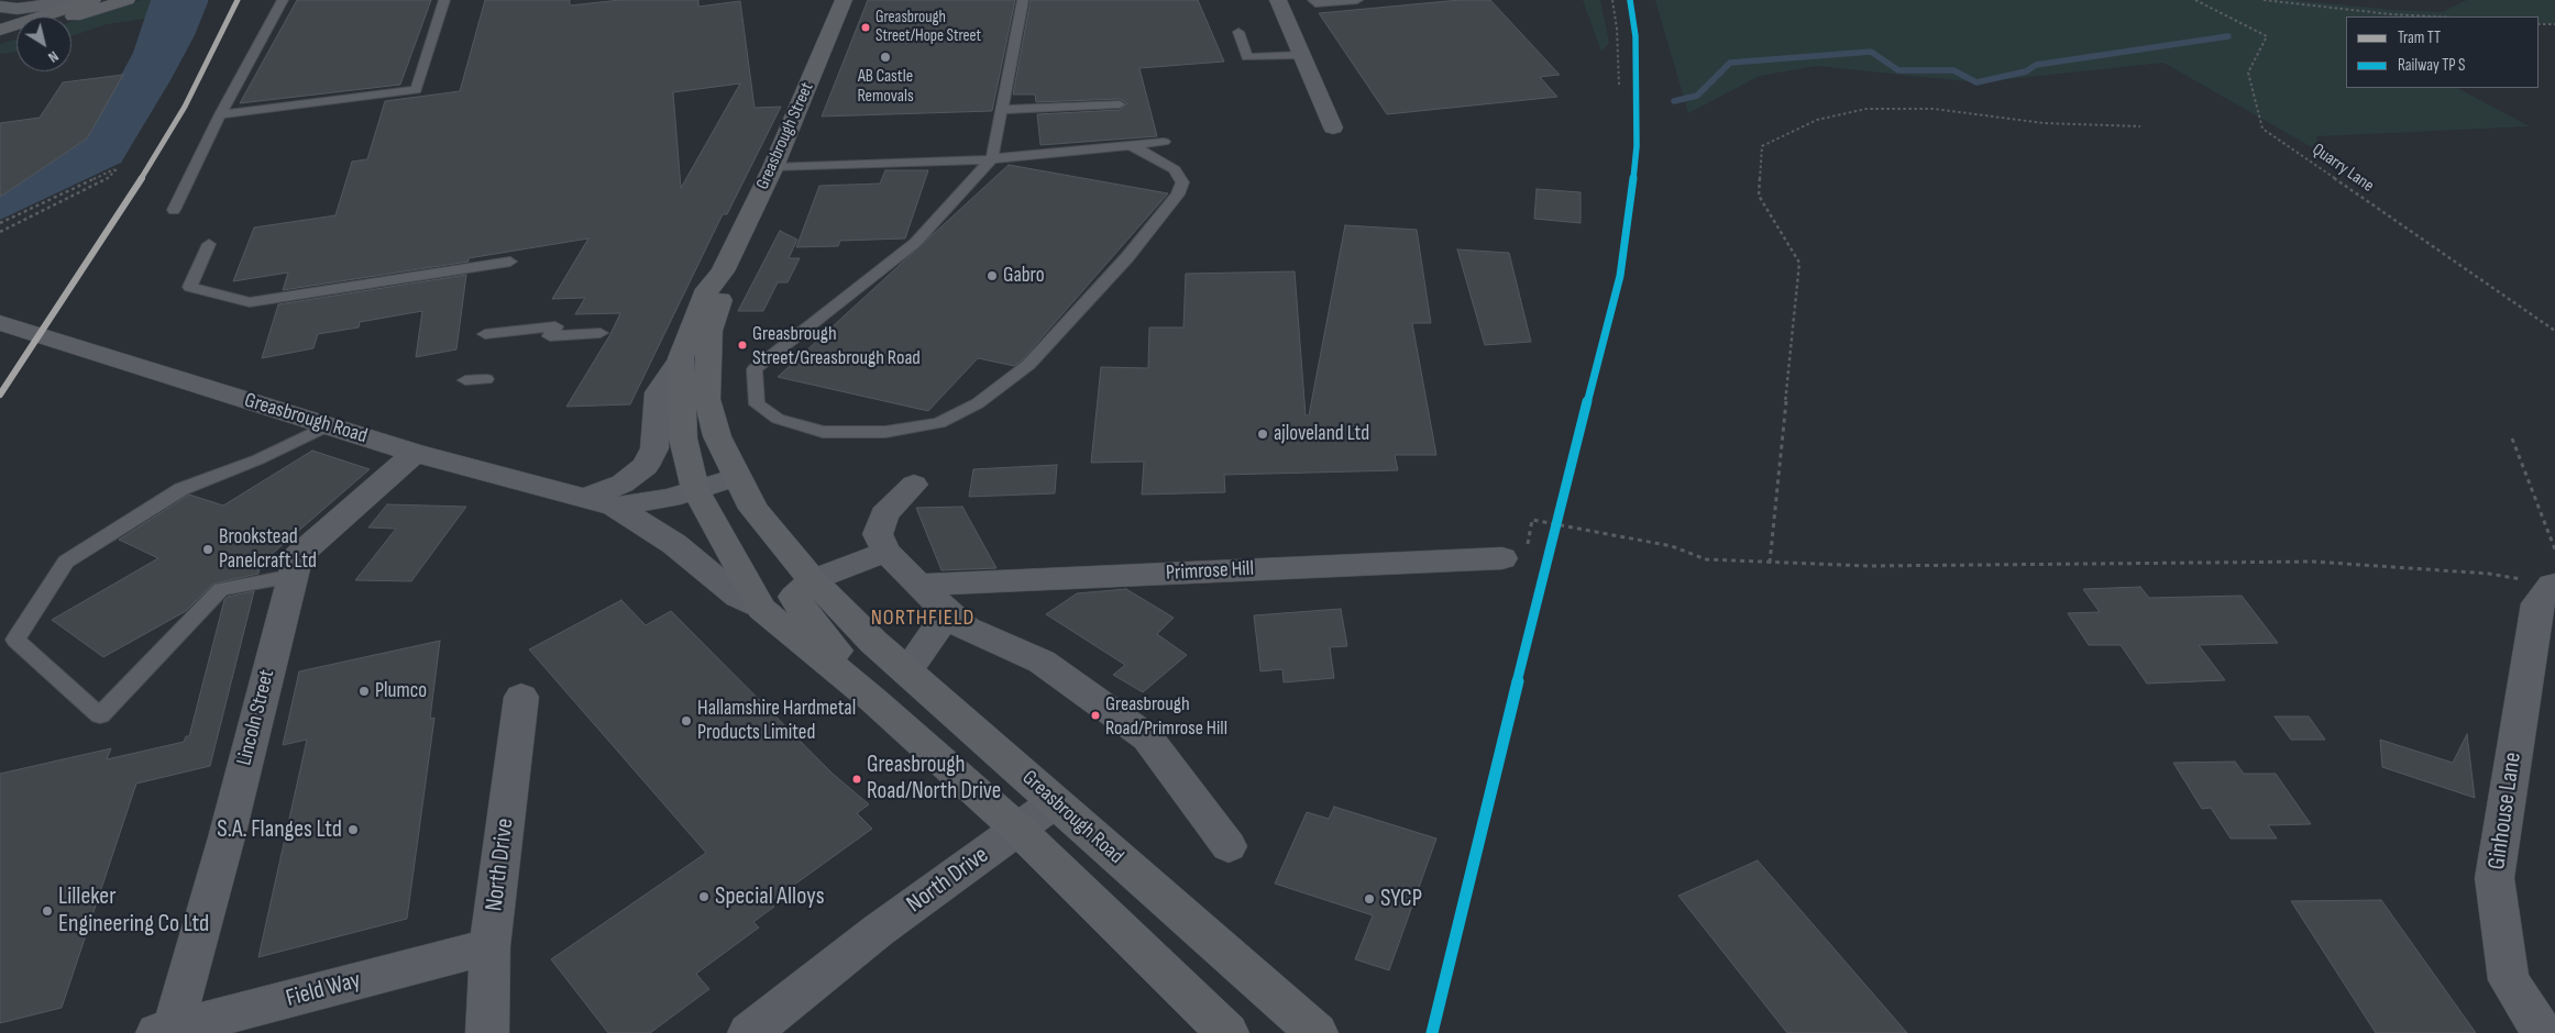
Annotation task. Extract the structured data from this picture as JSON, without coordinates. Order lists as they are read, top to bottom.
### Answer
{
  "streets": {
    "main road": ["Greasbrough Street", "Greasbrough Road"],
    "street": [
      "Primrose Hill",
      "Lincoln Street",
      "Ginhouse Lane",
      "North Drive",
      "Field Way"
    ],
    "path": ["Quarry Lane"]
  },
  "crossings": [
    ["Greasbrough Street", "Greasbrough Road"],
    ["Greasbrough Road", "Lincoln Street"],
    ["Greasbrough Road", "North Drive"],
    ["Lincoln Street", "Field Way"],
    ["North Drive", "Field Way"]
  ],
  "districts": ["NORTHFIELD"],
  "places": [
    "Greasbrough Street/Hope Street",
    "AB Castle Removals",
    "Gabro",
    "Greasbrough Street/Greasbrough Road",
    "ajloveland Ltd",
    "Brookstead Panelcraft Ltd",
    "Plumco",
    "Greasbrough Road/Primrose Hill",
    "Hallamshire Hardmetal Products Limited",
    "Greasbrough Road/North Drive",
    "S.A. Flanges Ltd",
    "Special Alloys",
    "SYCP",
    "Lilleker Engineering Co Ltd"
  ],
  "lines": ["tram line TT"],
  "legend": ["Tram TT", "Railway TP S"],
  "north": "bottom right"
}
